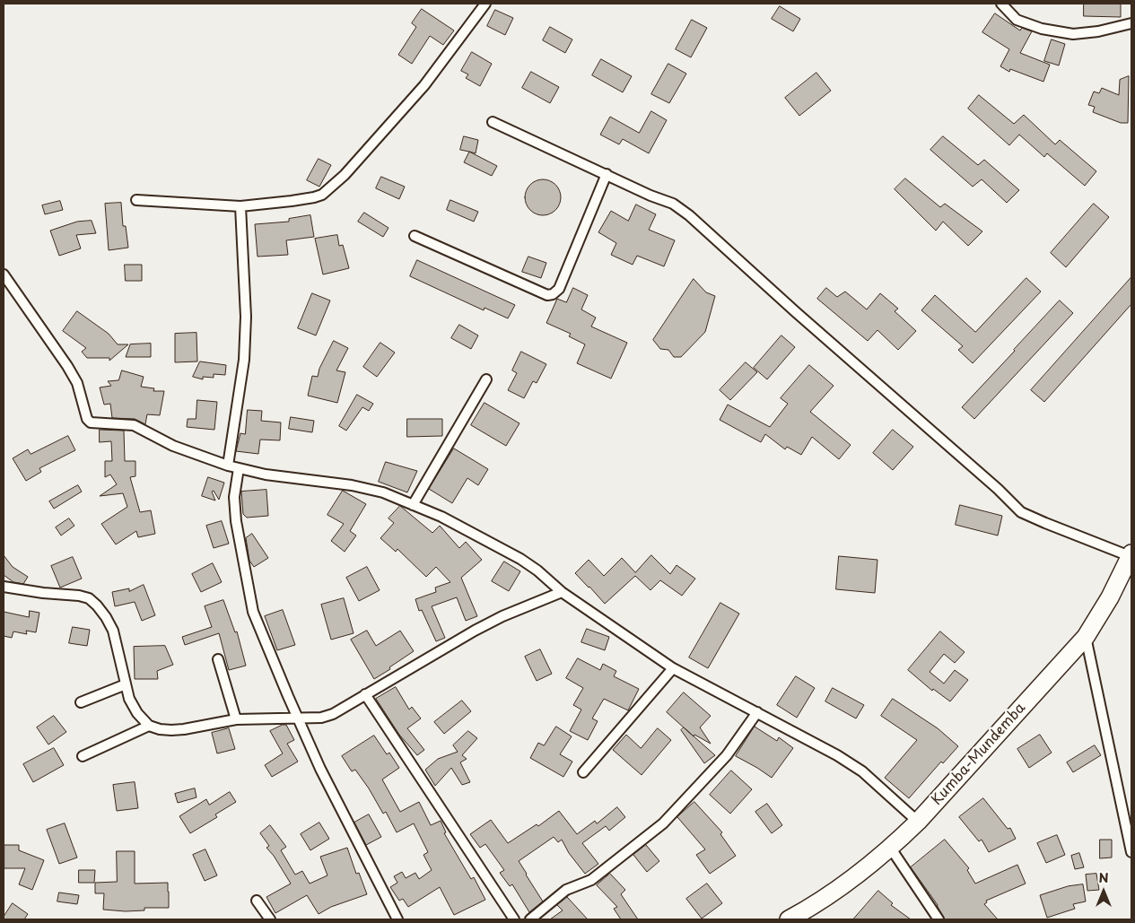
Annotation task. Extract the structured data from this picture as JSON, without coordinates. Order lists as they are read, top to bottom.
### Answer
{
  "streets": {
    "highway": ["Kumba-Mundemba"]
  },
  "north": "top"
}
